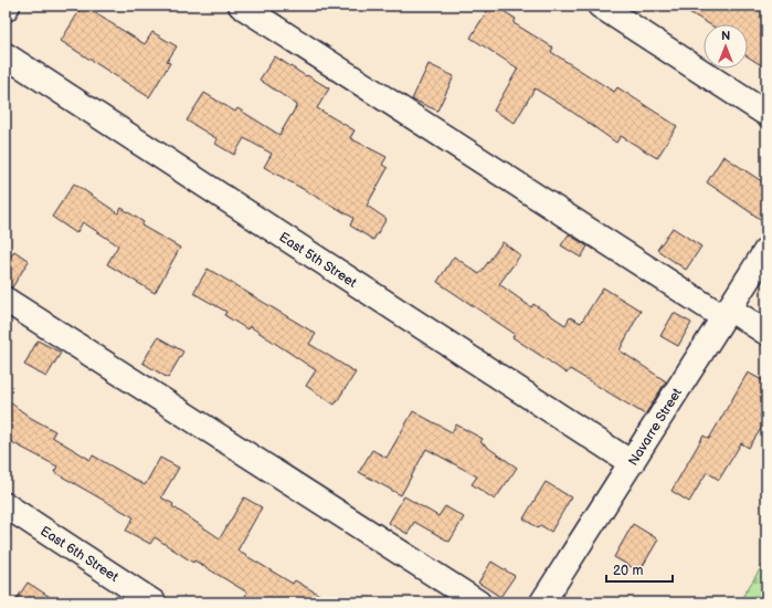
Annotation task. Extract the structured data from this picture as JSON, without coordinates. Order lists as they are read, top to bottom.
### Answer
{
  "streets": {
    "street": ["East 5th Street", "Navarre Street", "East 6th Street"]
  },
  "crossings": [
    ["East 5th Street", "Navarre Street"]
  ],
  "scale_bar": "20 m",
  "north": "top"
}
